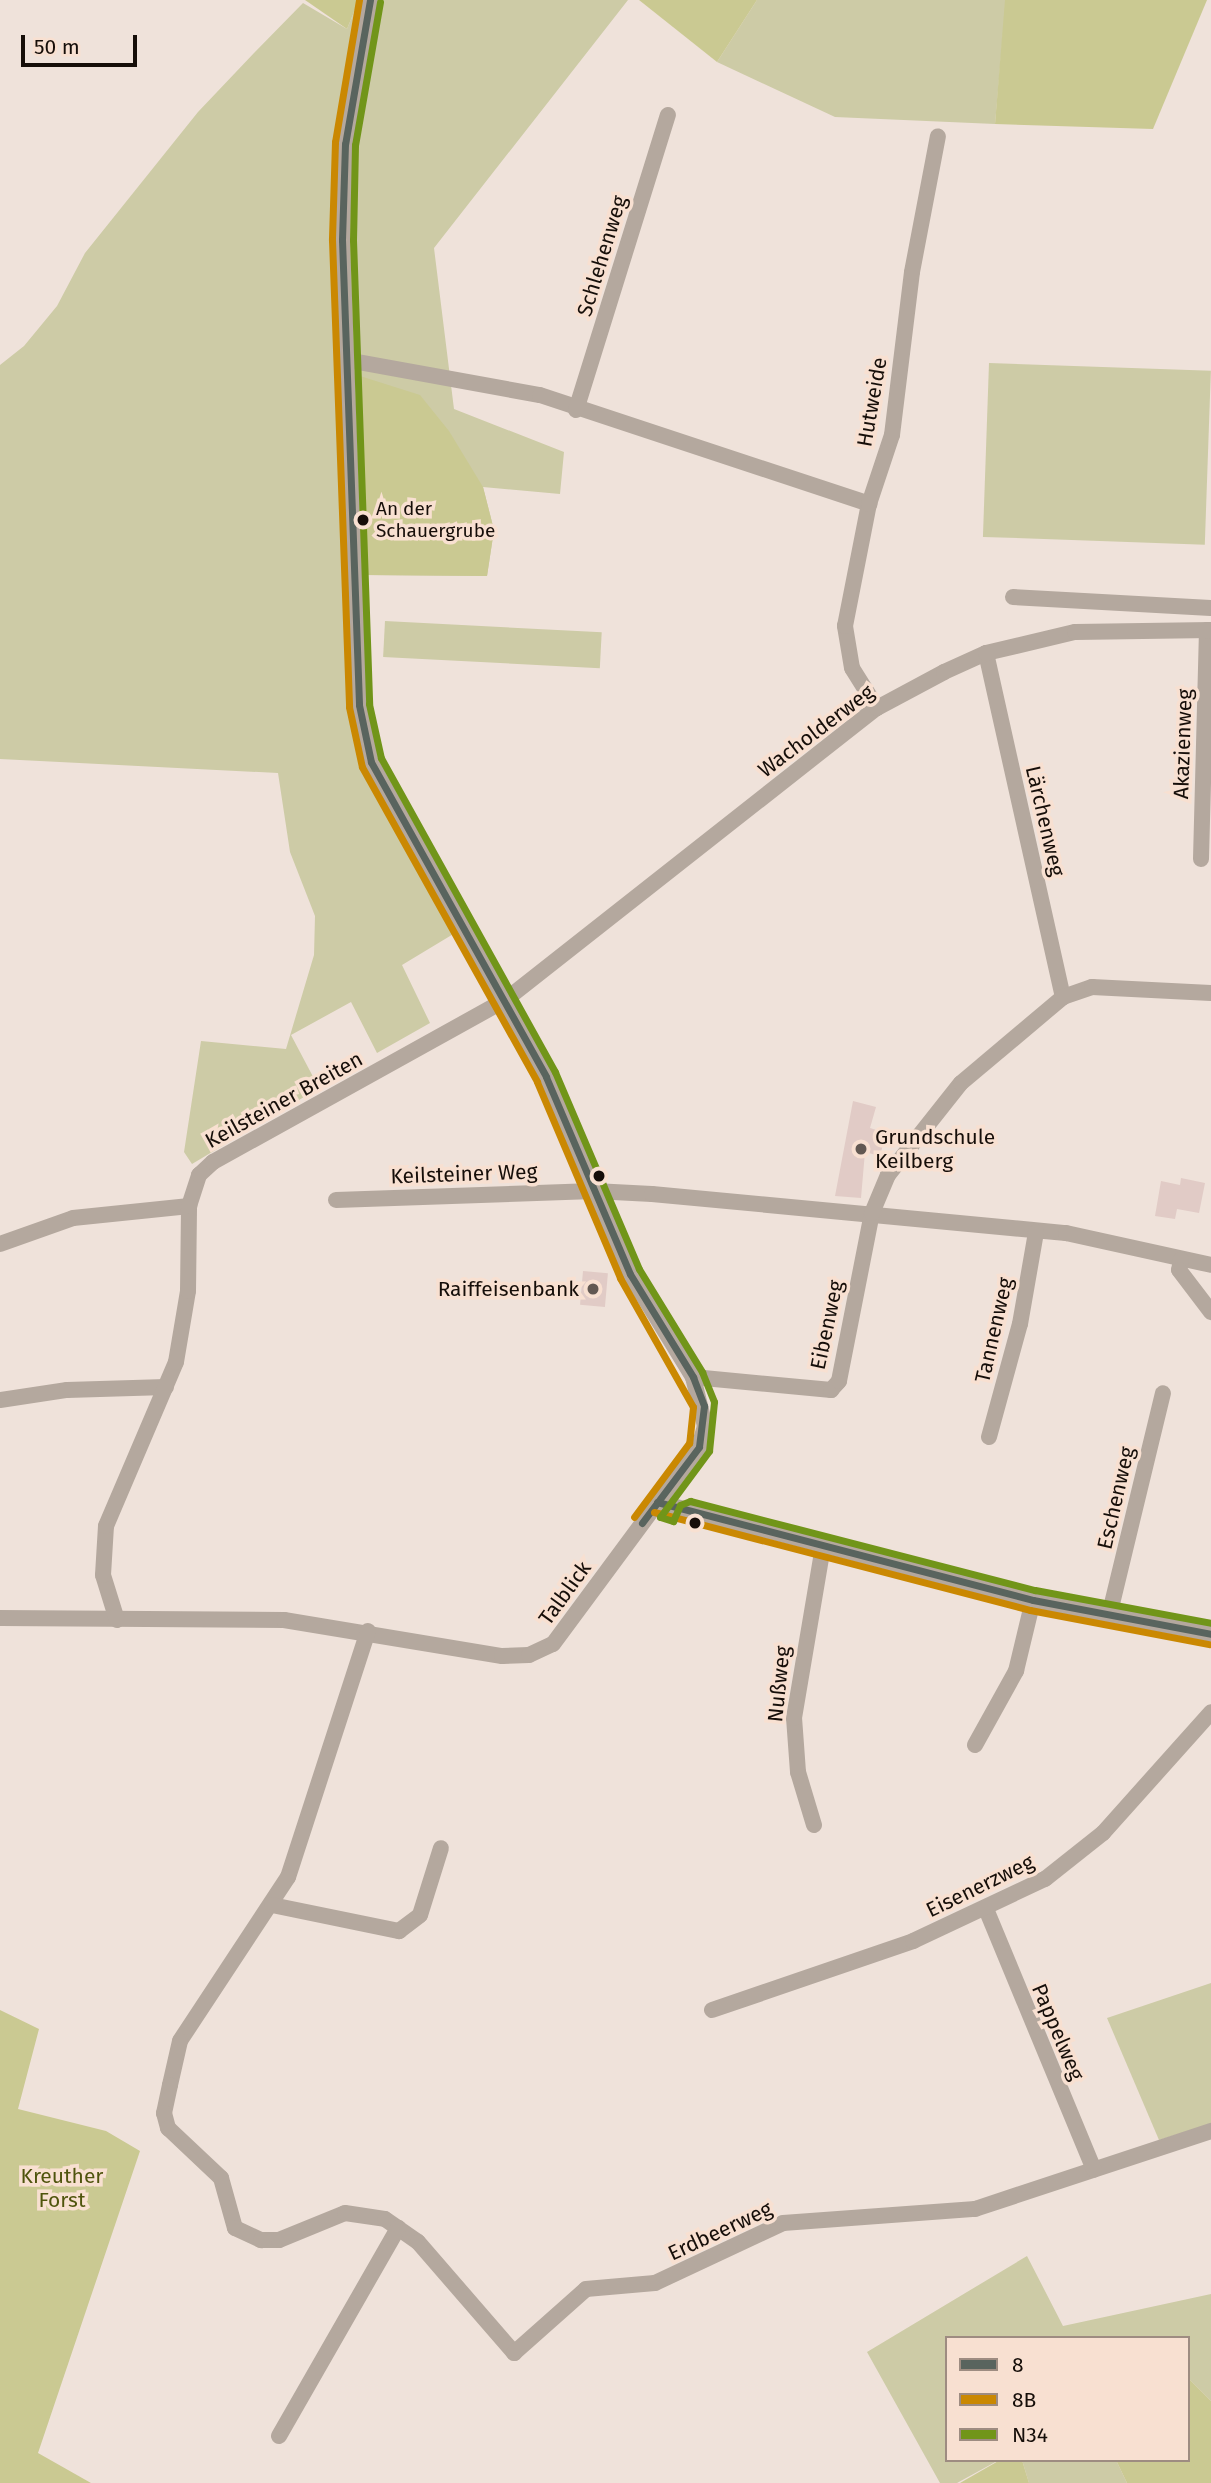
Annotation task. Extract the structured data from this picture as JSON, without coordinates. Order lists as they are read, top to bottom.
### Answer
{
  "streets": {
    "street": [
      "Schlehenweg",
      "Hutweide",
      "Wacholderweg",
      "Akazienweg",
      "Lärchenweg",
      "Keilsteiner Breiten",
      "Keilsteiner Weg",
      "Eibenweg",
      "Tannenweg",
      "Eschenweg",
      "Talblick",
      "Nußweg",
      "Eisenerzweg",
      "Pappelweg",
      "Erdbeerweg"
    ]
  },
  "crossings": [
    ["Hutweide", "Wacholderweg"],
    ["Wacholderweg", "Akazienweg"],
    ["Wacholderweg", "Lärchenweg"],
    ["Wacholderweg", "Keilsteiner Breiten"],
    ["Wacholderweg", "Talblick"],
    ["Keilsteiner Breiten", "Talblick"],
    ["Keilsteiner Weg", "Eibenweg"],
    ["Keilsteiner Weg", "Tannenweg"],
    ["Keilsteiner Weg", "Talblick"],
    ["Eibenweg", "Talblick"],
    ["Eisenerzweg", "Pappelweg"],
    ["Pappelweg", "Erdbeerweg"]
  ],
  "parks": ["Kreuther Forst"],
  "places": ["An der Schauergrube", "Grundschule Keilberg", "Raiffeisenbank"],
  "lines": ["transit line 8", "transit line 8B", "transit line N34"],
  "legend": ["8", "8B", "N34"],
  "scale_bar": "50 m"
}
